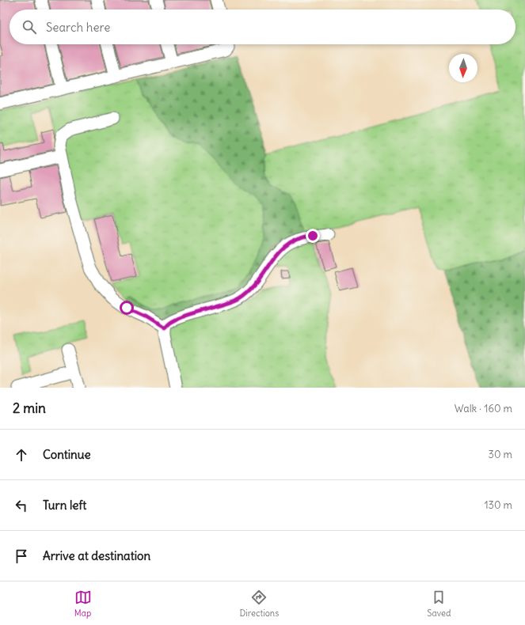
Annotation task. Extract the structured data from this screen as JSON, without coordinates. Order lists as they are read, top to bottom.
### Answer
{
  "north": "bottom",
  "page": {
    "search": "Search here",
    "heading": ["2 min", "Walk · 160 m"],
    "list": [
      ["Continue", "30 m"],
      ["Turn left", "130 m"],
      "Arrive at destination"
    ],
    "nav": ["Map", "Directions", "Saved"]
  }
}
